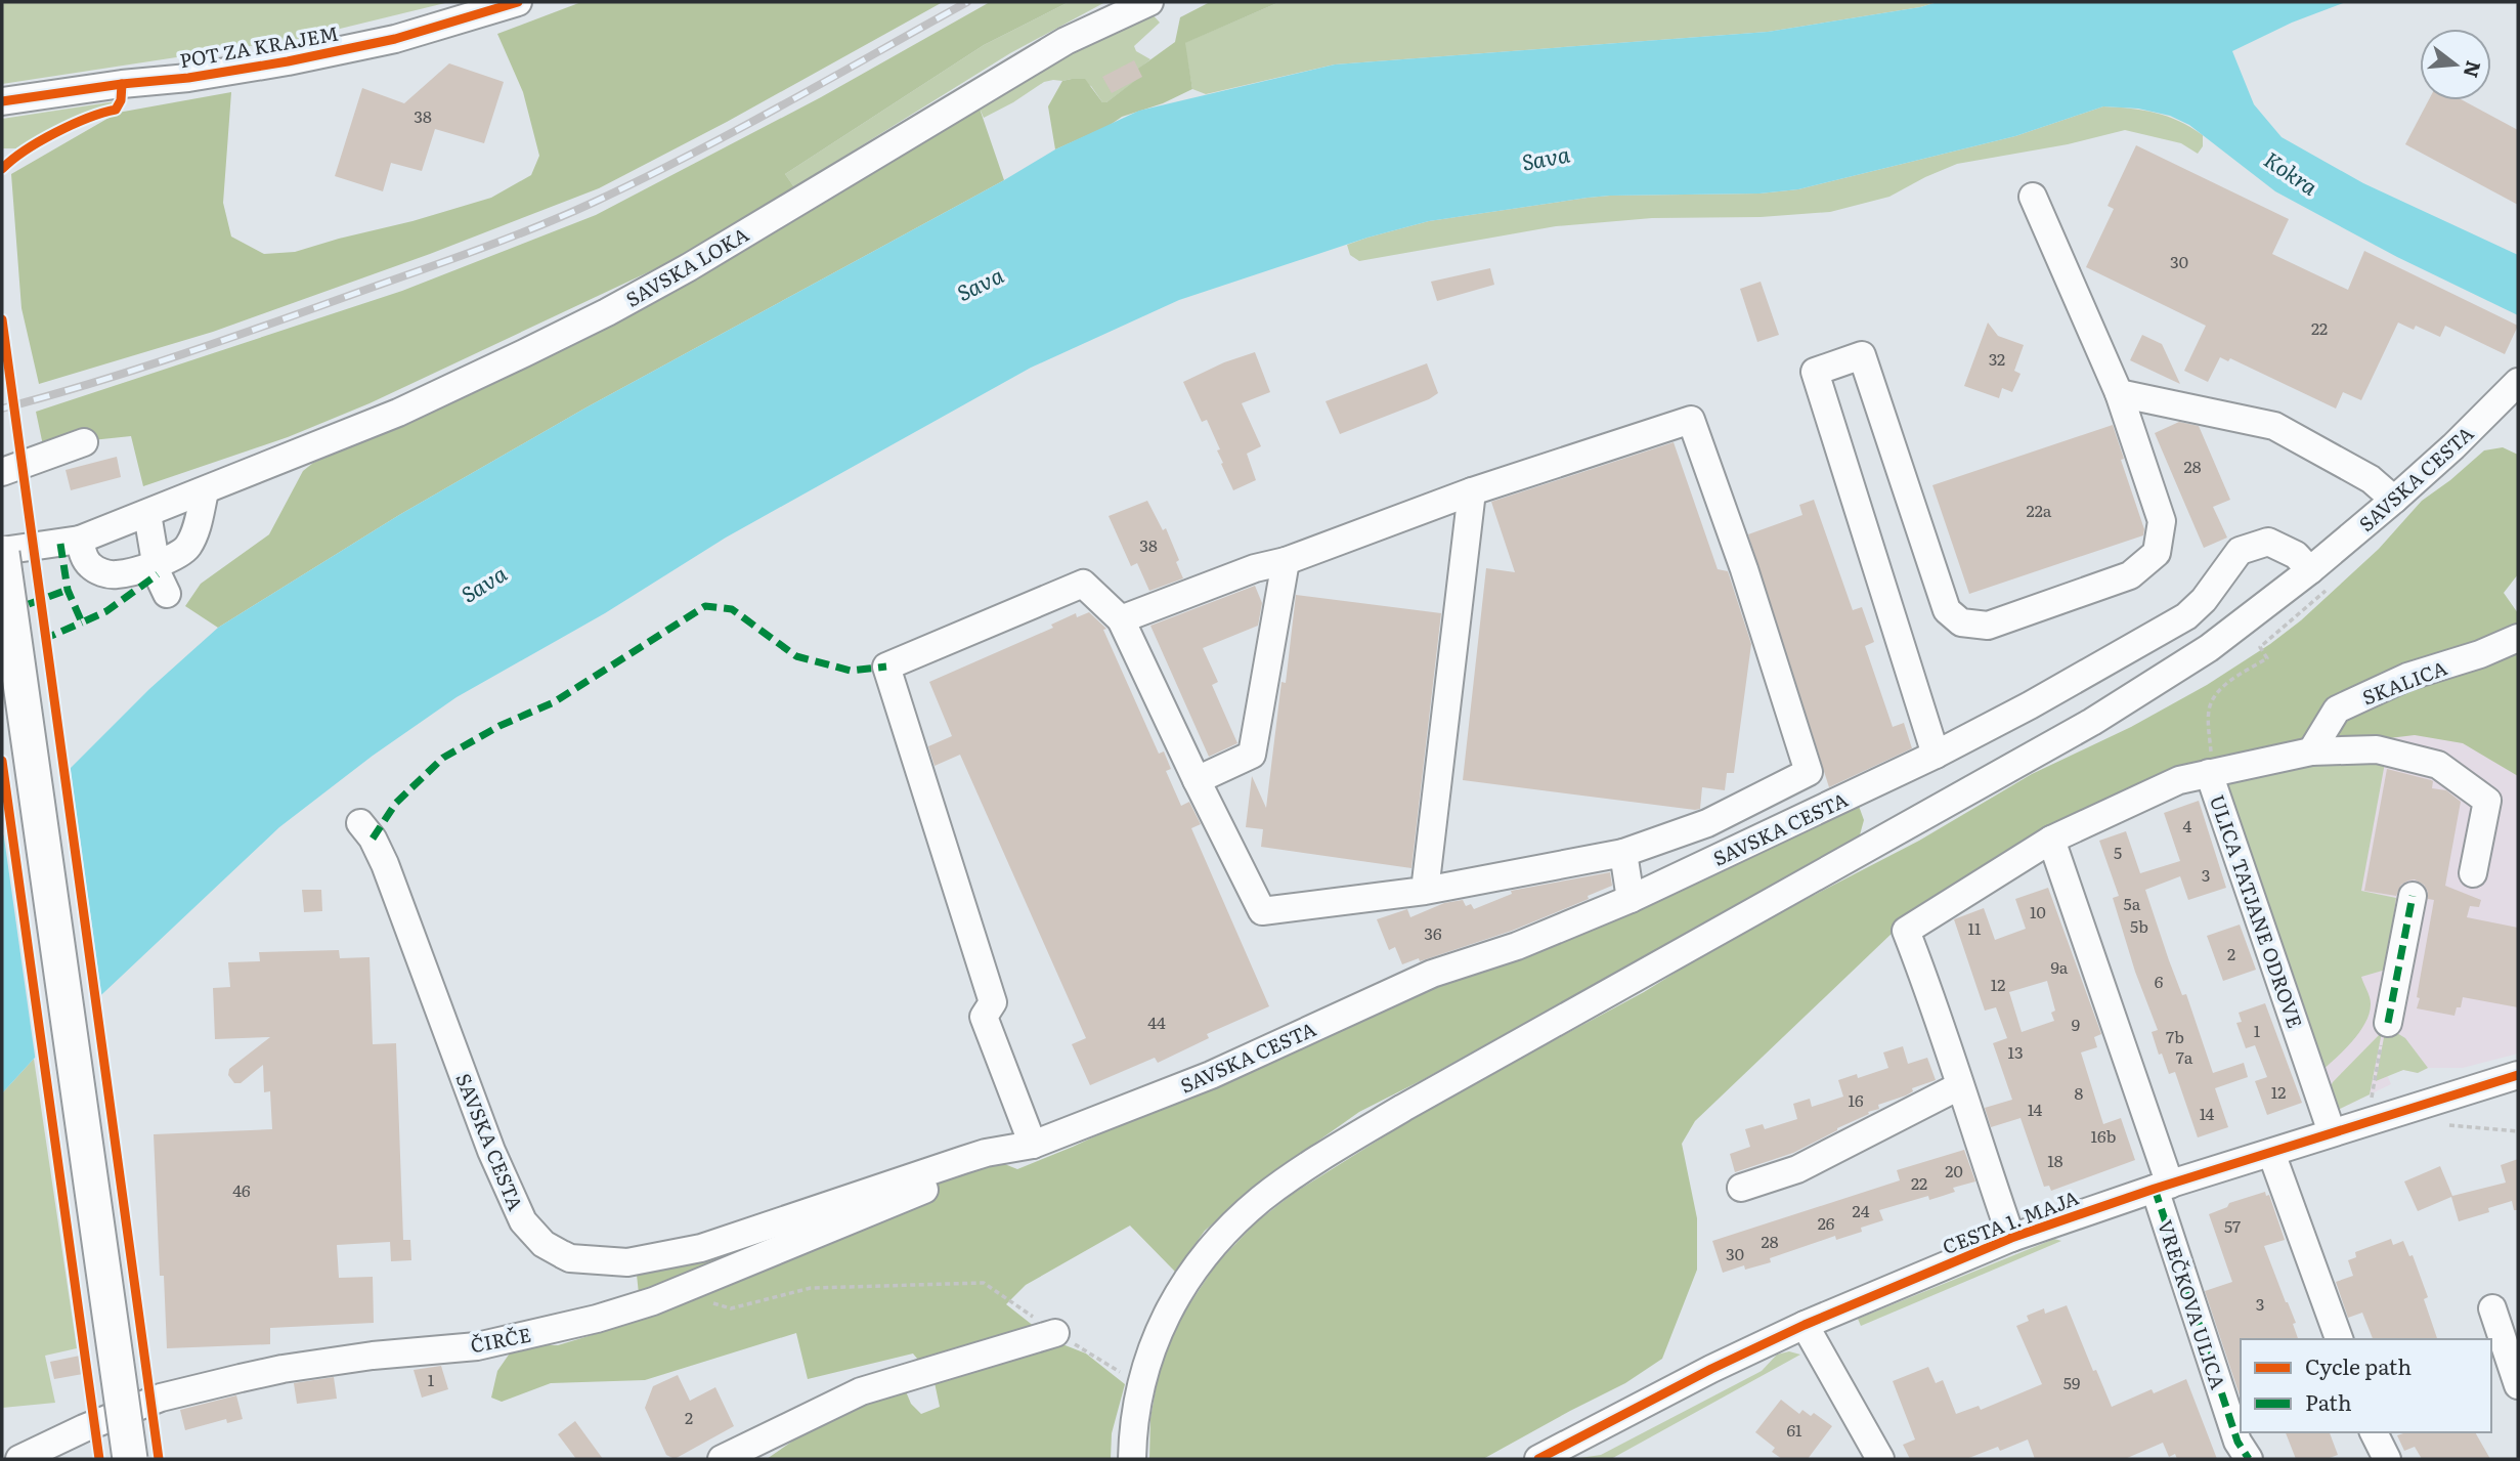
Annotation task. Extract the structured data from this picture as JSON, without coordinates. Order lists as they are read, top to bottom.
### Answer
{
  "streets": {
    "street": [
      "POT ZA KRAJEM",
      "SAVSKA LOKA",
      "SAVSKA CESTA",
      "SKALICA",
      "ULICA TATJANE ODROVE",
      "CESTA 1. MAJA",
      "VREČKOVA ULICA",
      "ČIRČE"
    ]
  },
  "crossings": [
    ["SAVSKA CESTA", "ČIRČE"],
    ["ULICA TATJANE ODROVE", "CESTA 1. MAJA"],
    ["CESTA 1. MAJA", "VREČKOVA ULICA"]
  ],
  "water": ["Sava", "Kokra"],
  "house_numbers": [
    "38",
    "30",
    "22",
    "32",
    "28",
    "22a",
    "38",
    "4",
    "5",
    "3",
    "5a",
    "10",
    "5b",
    "11",
    "36",
    "2",
    "9a",
    "6",
    "12",
    "44",
    "9",
    "1",
    "7b",
    "13",
    "7a",
    "12",
    "8",
    "16",
    "14",
    "14",
    "16b",
    "18",
    "20",
    "22",
    "46",
    "24",
    "26",
    "57",
    "28",
    "30",
    "3",
    "1",
    "59",
    "2",
    "61"
  ],
  "legend": ["Cycle path", "Path"],
  "north": "right"
}
